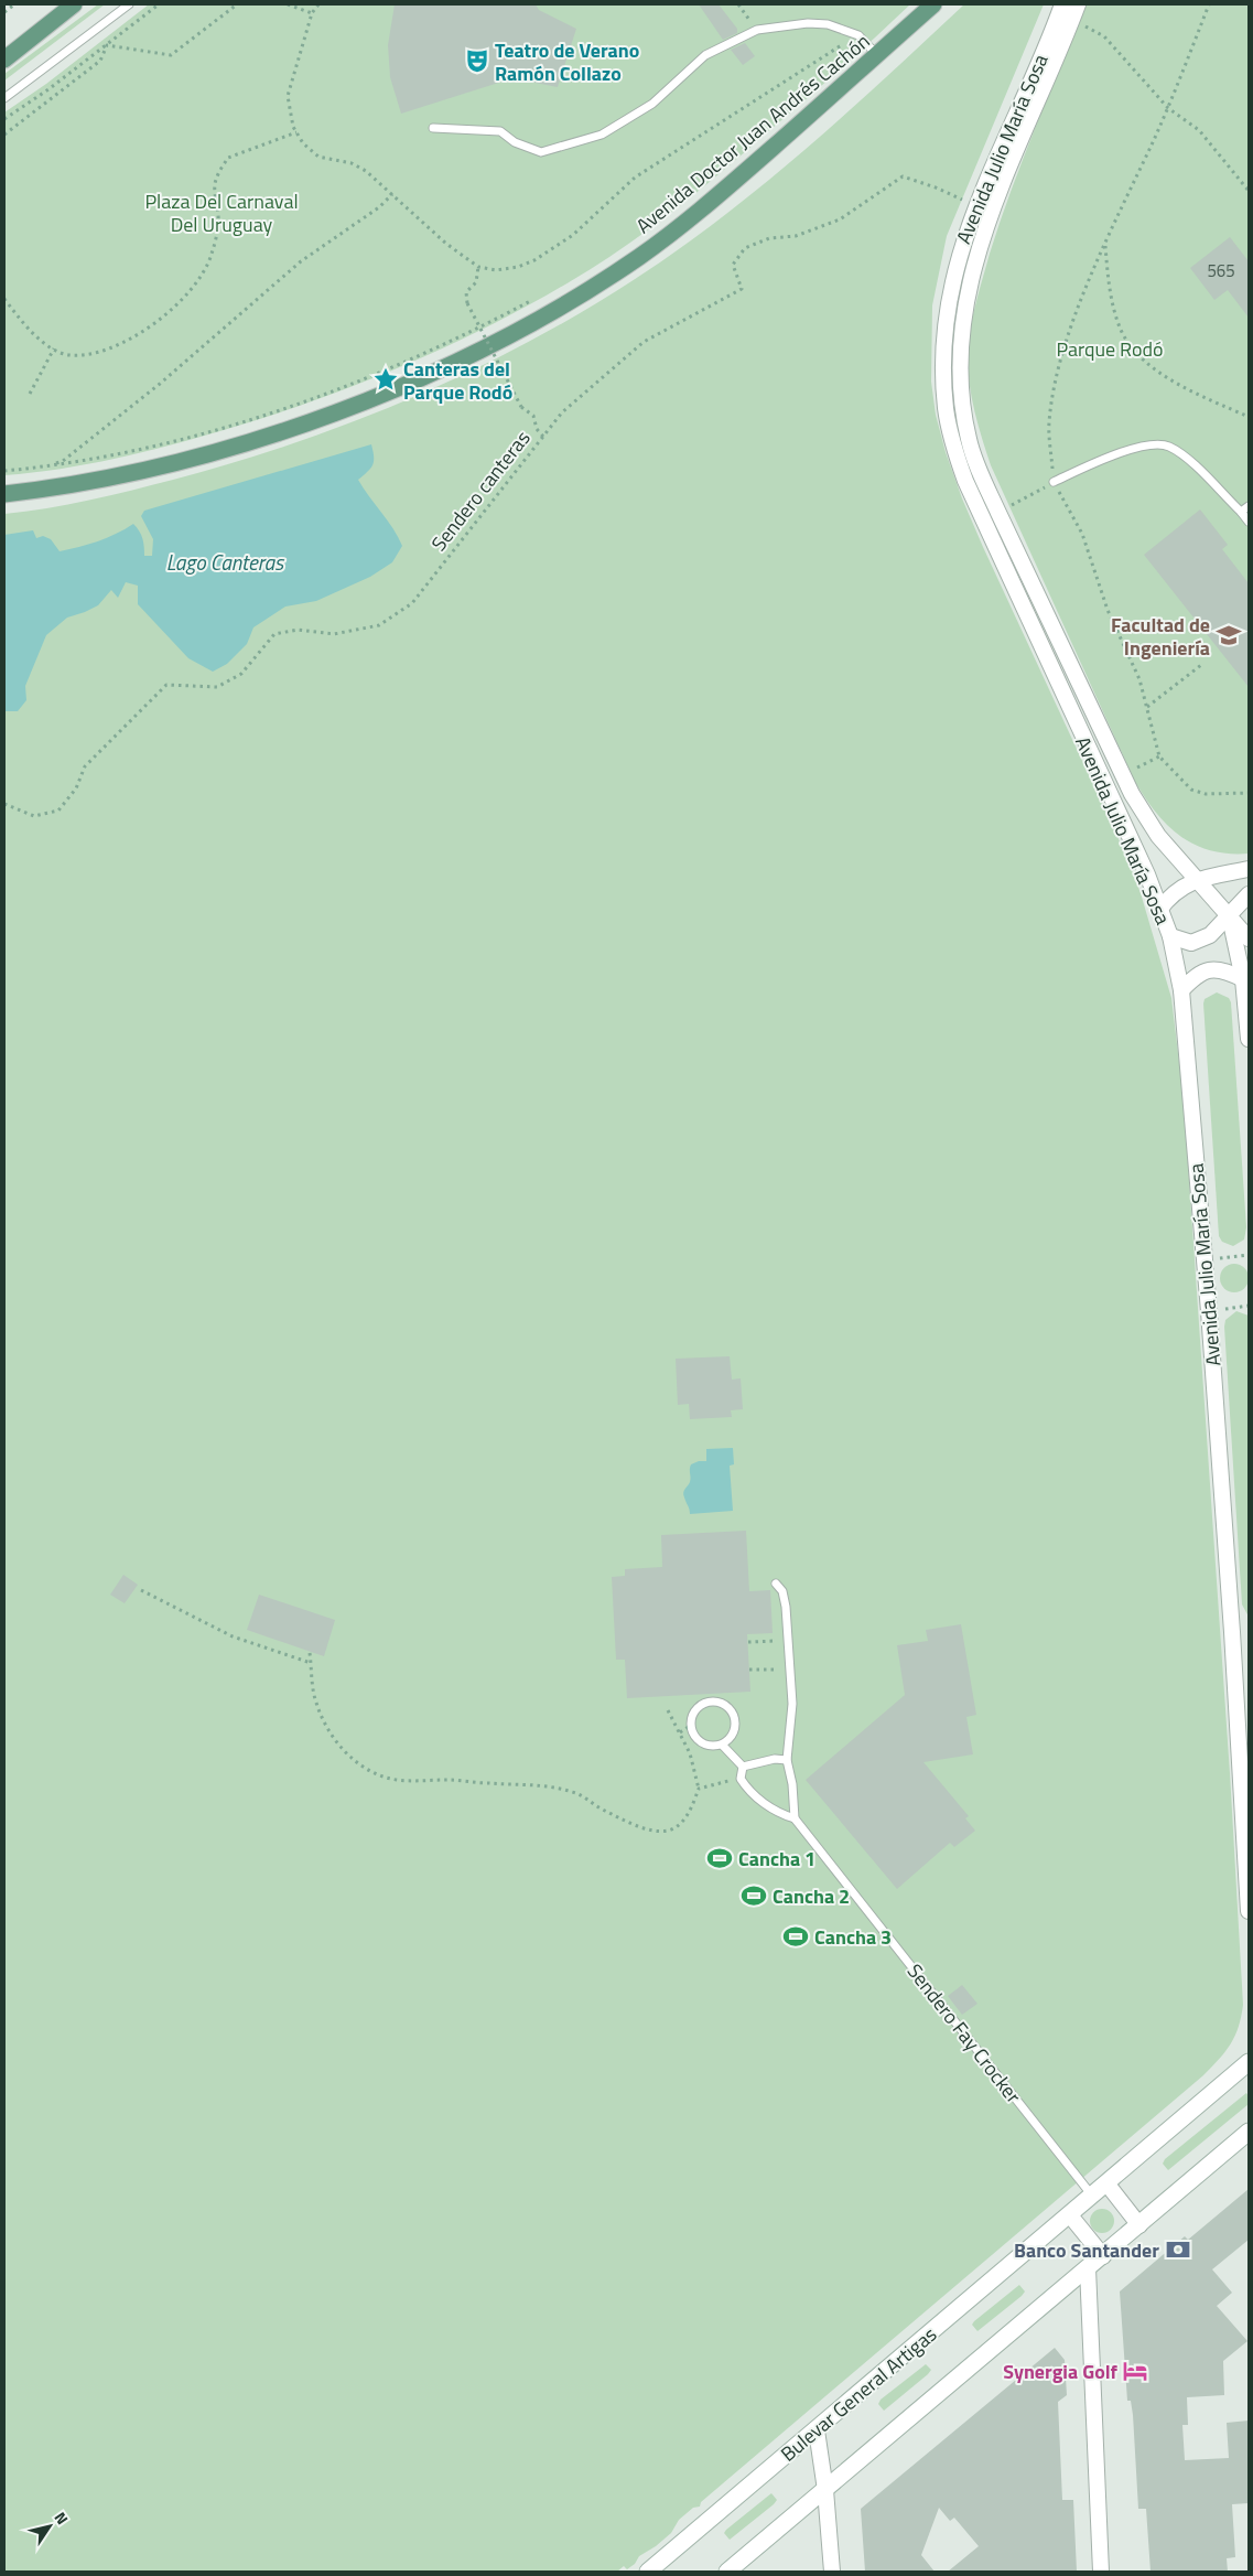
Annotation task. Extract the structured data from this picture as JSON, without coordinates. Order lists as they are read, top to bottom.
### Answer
{
  "streets": {
    "main road": ["Avenida Doctor Juan Andrés Cachón", "Bulevar General Artigas"],
    "street": ["Avenida Julio María Sosa"],
    "lane": ["Sendero Fay Crocker"],
    "path": ["Sendero canteras"]
  },
  "crossings": [
    ["Avenida Julio María Sosa", "Sendero canteras"],
    ["Sendero Fay Crocker", "Bulevar General Artigas"]
  ],
  "water": ["Lago Canteras"],
  "parks": ["Plaza Del Carnaval Del Uruguay", "Parque Rodó"],
  "places": {
    "theatre": ["Teatro de Verano Ramón Collazo"],
    "place": ["Canteras del Parque Rodó"],
    "school or university": ["Facultad de Ingeniería"],
    "sports": ["Cancha 1", "Cancha 2", "Cancha 3"],
    "bank": ["Banco Santander"],
    "hotel": ["Synergia Golf"]
  },
  "house_numbers": ["565"],
  "north": "top right"
}
